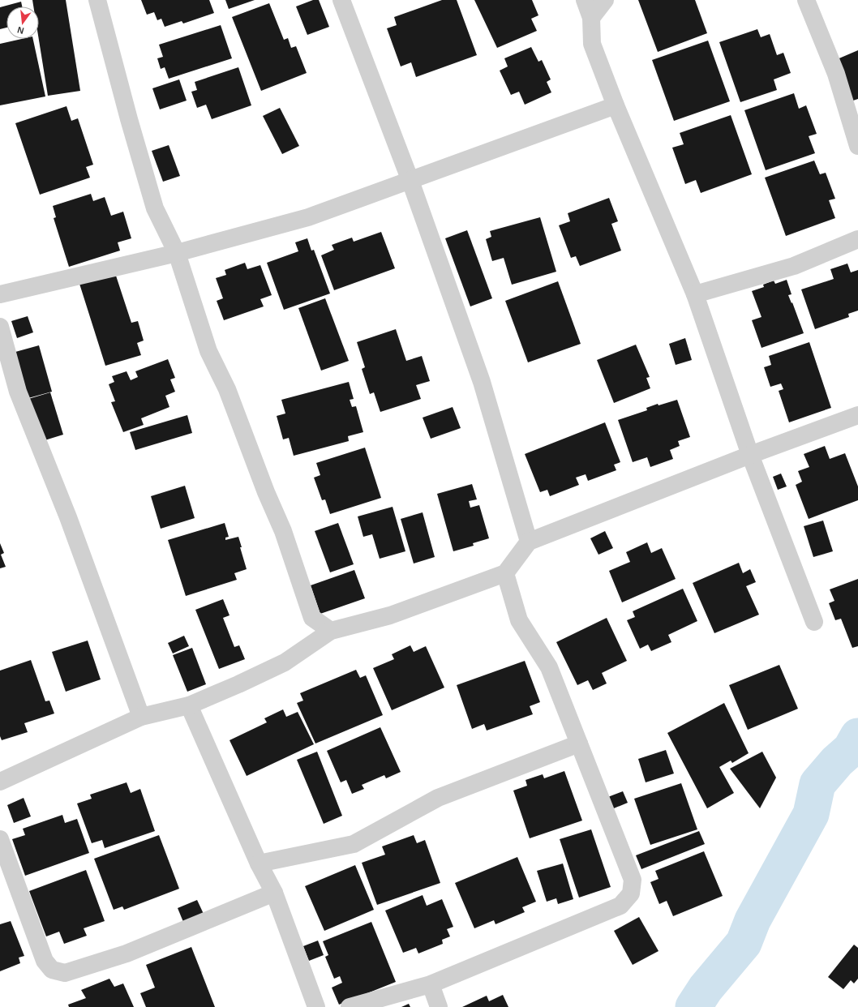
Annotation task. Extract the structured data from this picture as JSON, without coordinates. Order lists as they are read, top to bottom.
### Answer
{
  "north": "bottom"
}
